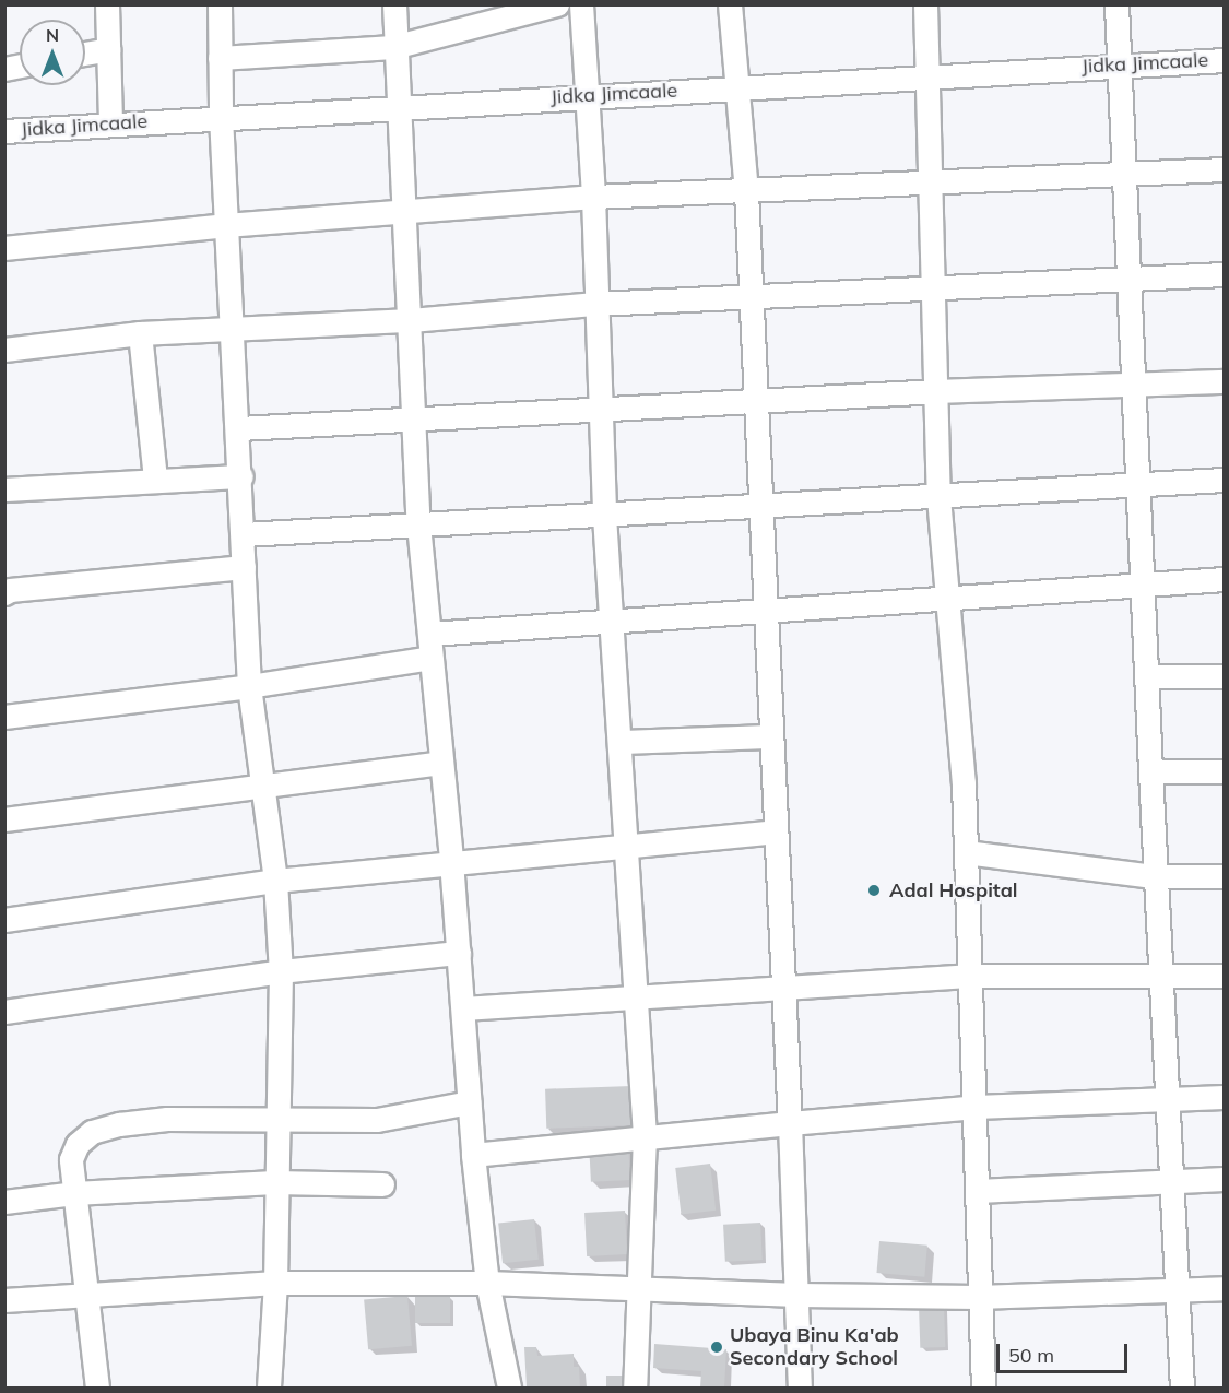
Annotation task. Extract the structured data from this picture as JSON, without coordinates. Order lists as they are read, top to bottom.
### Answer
{
  "streets": {
    "street": ["Jidka Jimcaale"]
  },
  "places": ["Adal Hospital", "Ubaya Binu Ka'ab Secondary School"],
  "scale_bar": "50 m",
  "north": "top"
}
